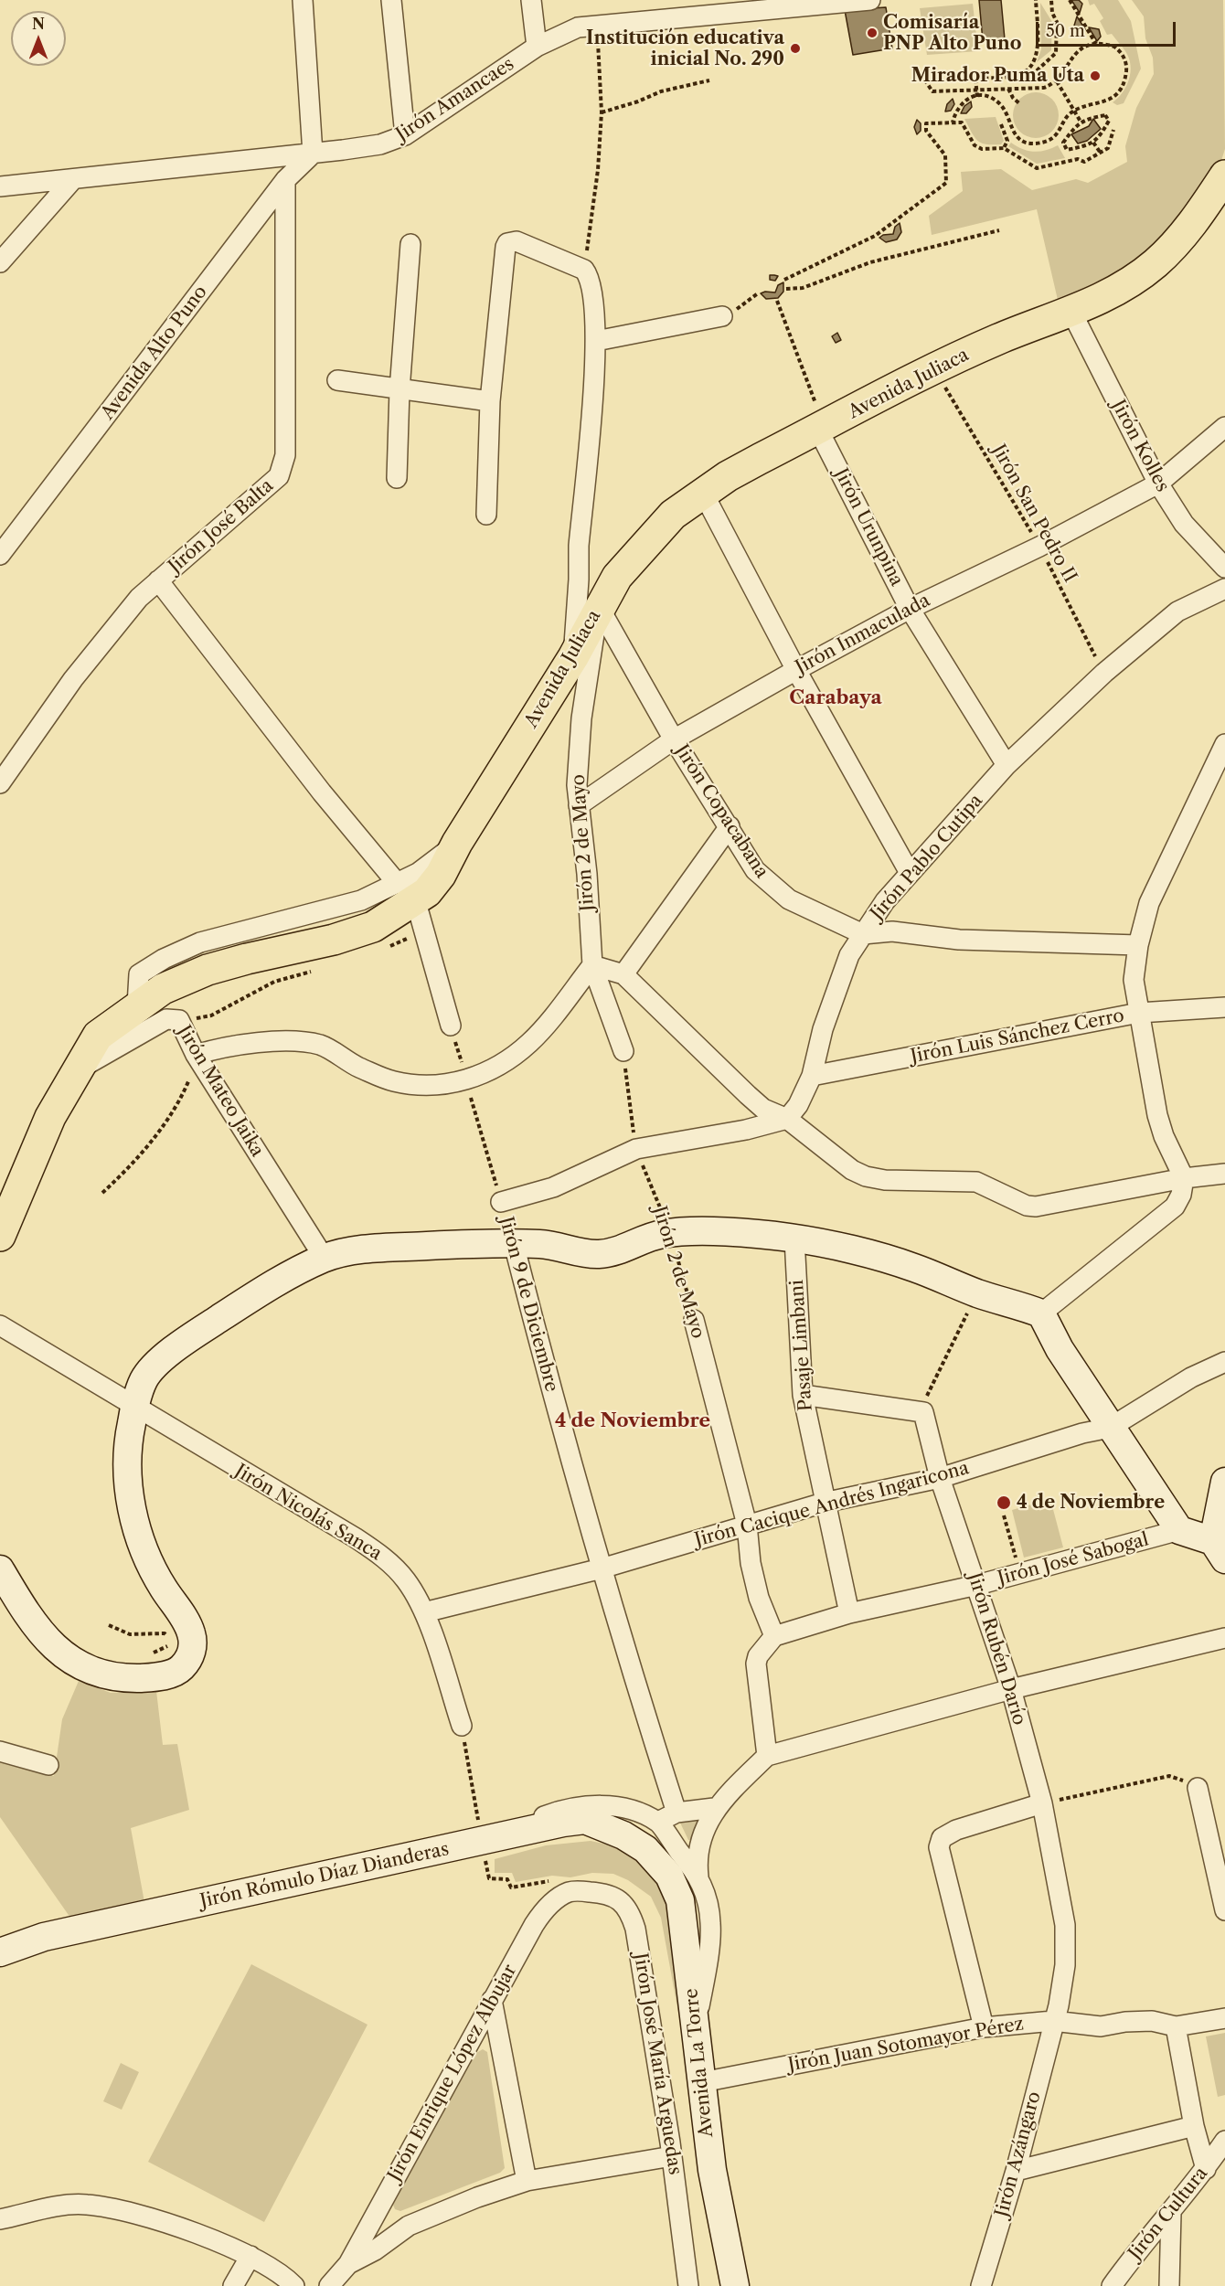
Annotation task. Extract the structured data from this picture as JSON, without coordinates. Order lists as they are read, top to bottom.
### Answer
{
  "streets": {
    "highway": ["Avenida Juliaca"],
    "street": [
      "Jirón Amancaes",
      "Avenida Alto Puno",
      "Jirón Kolles",
      "Jirón José Balta",
      "Jirón Urunpina",
      "Jirón Inmaculada",
      "Jirón Copacabana",
      "Jirón 2 de Mayo",
      "Jirón Pablo Cutipa",
      "Jirón Luis Sánchez Cerro",
      "Jirón Mateo Jaika",
      "Jirón 9 de Diciembre",
      "Pasaje Limbani",
      "Jirón Cacique Andrés Ingaricona",
      "Jirón Nicolás Sanca",
      "Jirón José Sabogal",
      "Jirón Rubén Darío",
      "Jirón Rómulo Díaz Dianderas",
      "Jirón Juan Sotomayor Pérez",
      "Avenida La Torre",
      "Jirón José María Arguedas",
      "Jirón Enrique López Albujar",
      "Jirón Azángaro",
      "Jirón Cultura"
    ],
    "path": ["Jirón San Pedro II"]
  },
  "crossings": [
    ["Jirón Amancaes", "Avenida Alto Puno"],
    ["Avenida Alto Puno", "Jirón José Balta"],
    ["Avenida Juliaca", "Jirón Kolles"],
    ["Avenida Juliaca", "Jirón San Pedro II"],
    ["Avenida Juliaca", "Jirón Urunpina"],
    ["Avenida Juliaca", "Jirón Copacabana"],
    ["Avenida Juliaca", "Jirón 2 de Mayo"],
    ["Avenida Juliaca", "Jirón Mateo Jaika"],
    ["Jirón Kolles", "Jirón Inmaculada"],
    ["Jirón San Pedro II", "Jirón Inmaculada"],
    ["Jirón San Pedro II", "Jirón Pablo Cutipa"],
    ["Jirón Urunpina", "Jirón Inmaculada"],
    ["Jirón Urunpina", "Jirón Pablo Cutipa"],
    ["Jirón Inmaculada", "Jirón Copacabana"],
    ["Jirón Inmaculada", "Jirón 2 de Mayo"],
    ["Jirón Copacabana", "Jirón 2 de Mayo"],
    ["Jirón Copacabana", "Jirón Pablo Cutipa"],
    ["Jirón 2 de Mayo", "Jirón Cacique Andrés Ingaricona"],
    ["Jirón 2 de Mayo", "Jirón José Sabogal"],
    ["Jirón Pablo Cutipa", "Jirón Luis Sánchez Cerro"],
    ["Jirón 9 de Diciembre", "Jirón Cacique Andrés Ingaricona"],
    ["Pasaje Limbani", "Jirón Cacique Andrés Ingaricona"],
    ["Pasaje Limbani", "Jirón José Sabogal"],
    ["Jirón Cacique Andrés Ingaricona", "Jirón Nicolás Sanca"],
    ["Jirón Cacique Andrés Ingaricona", "Jirón Rubén Darío"],
    ["Jirón José Sabogal", "Jirón Rubén Darío"],
    ["Jirón Rubén Darío", "Jirón Juan Sotomayor Pérez"],
    ["Jirón Rubén Darío", "Jirón Azángaro"],
    ["Jirón Rómulo Díaz Dianderas", "Avenida La Torre"],
    ["Jirón Juan Sotomayor Pérez", "Avenida La Torre"],
    ["Jirón Juan Sotomayor Pérez", "Jirón Azángaro"],
    ["Jirón José María Arguedas", "Jirón Enrique López Albujar"]
  ],
  "districts": ["Carabaya", "4 de Noviembre"],
  "places": [
    "Comisaría PNP Alto Puno",
    "Institución educativa inicial No. 290",
    "Mirador Puma Uta",
    "4 de Noviembre"
  ],
  "scale_bar": "50 m",
  "north": "top"
}
